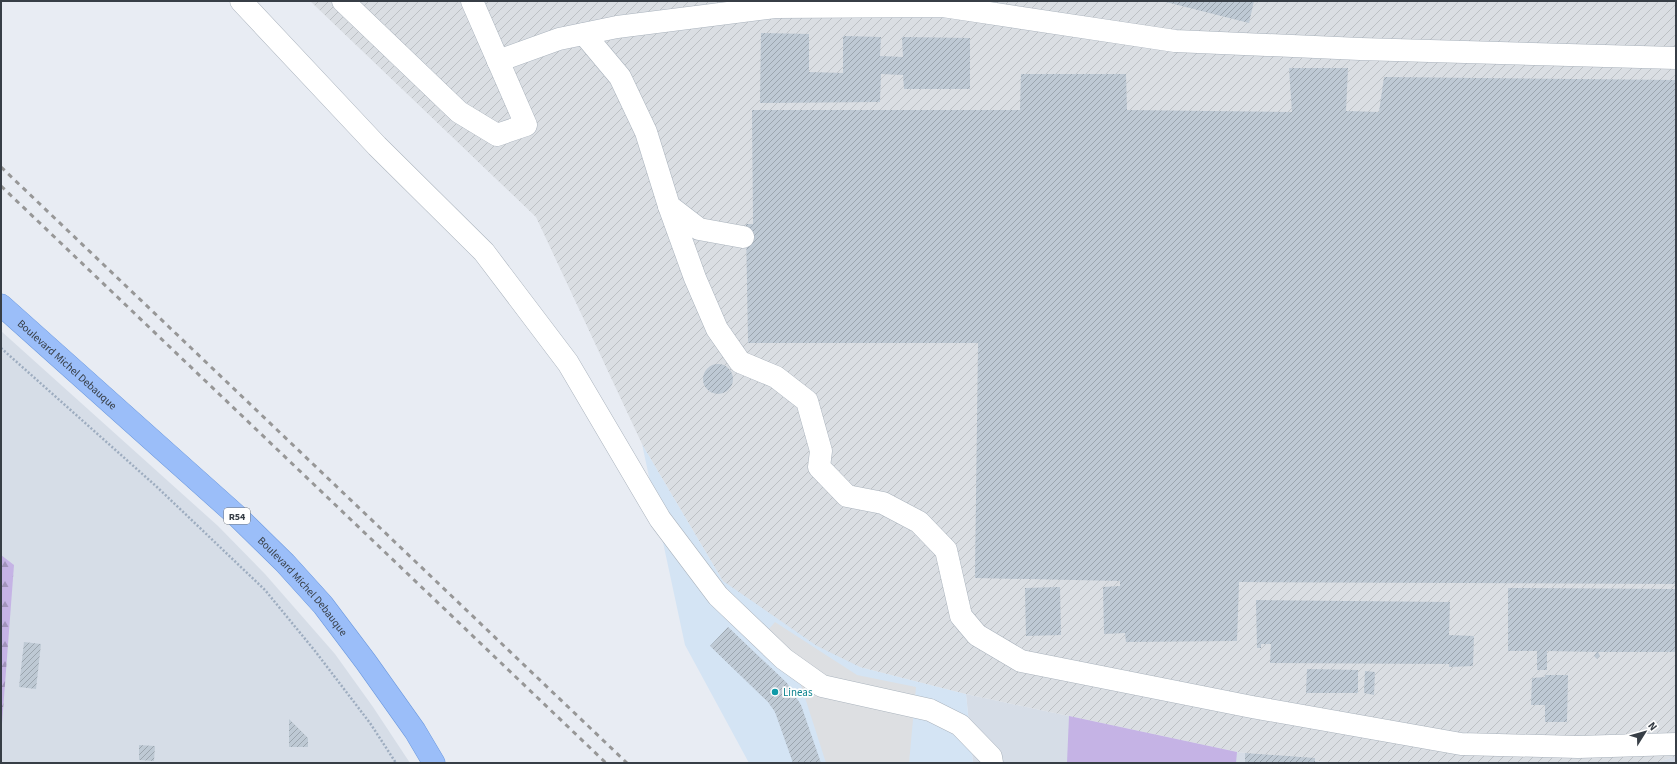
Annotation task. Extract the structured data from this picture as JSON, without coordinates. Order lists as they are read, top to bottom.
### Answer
{
  "streets": {
    "main road": ["Boulevard Michel Debauque", "R54"]
  },
  "places": ["Lineas"],
  "north": "top right"
}
